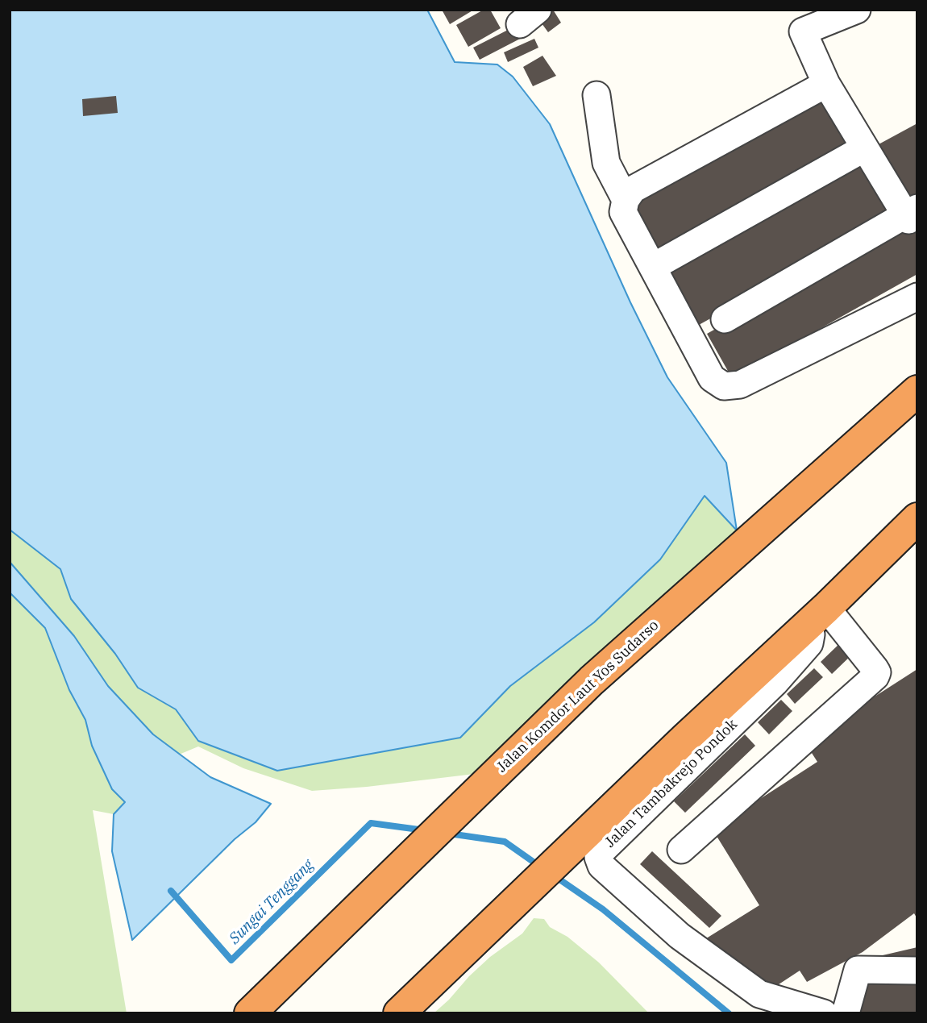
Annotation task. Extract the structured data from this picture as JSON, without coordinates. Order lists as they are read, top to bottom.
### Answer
{
  "streets": {
    "highway": ["Jalan Komdor Laut Yos Sudarso"],
    "street": ["Jalan Tambakrejo Pondok"]
  },
  "water": ["Sungai Tenggang"]
}
